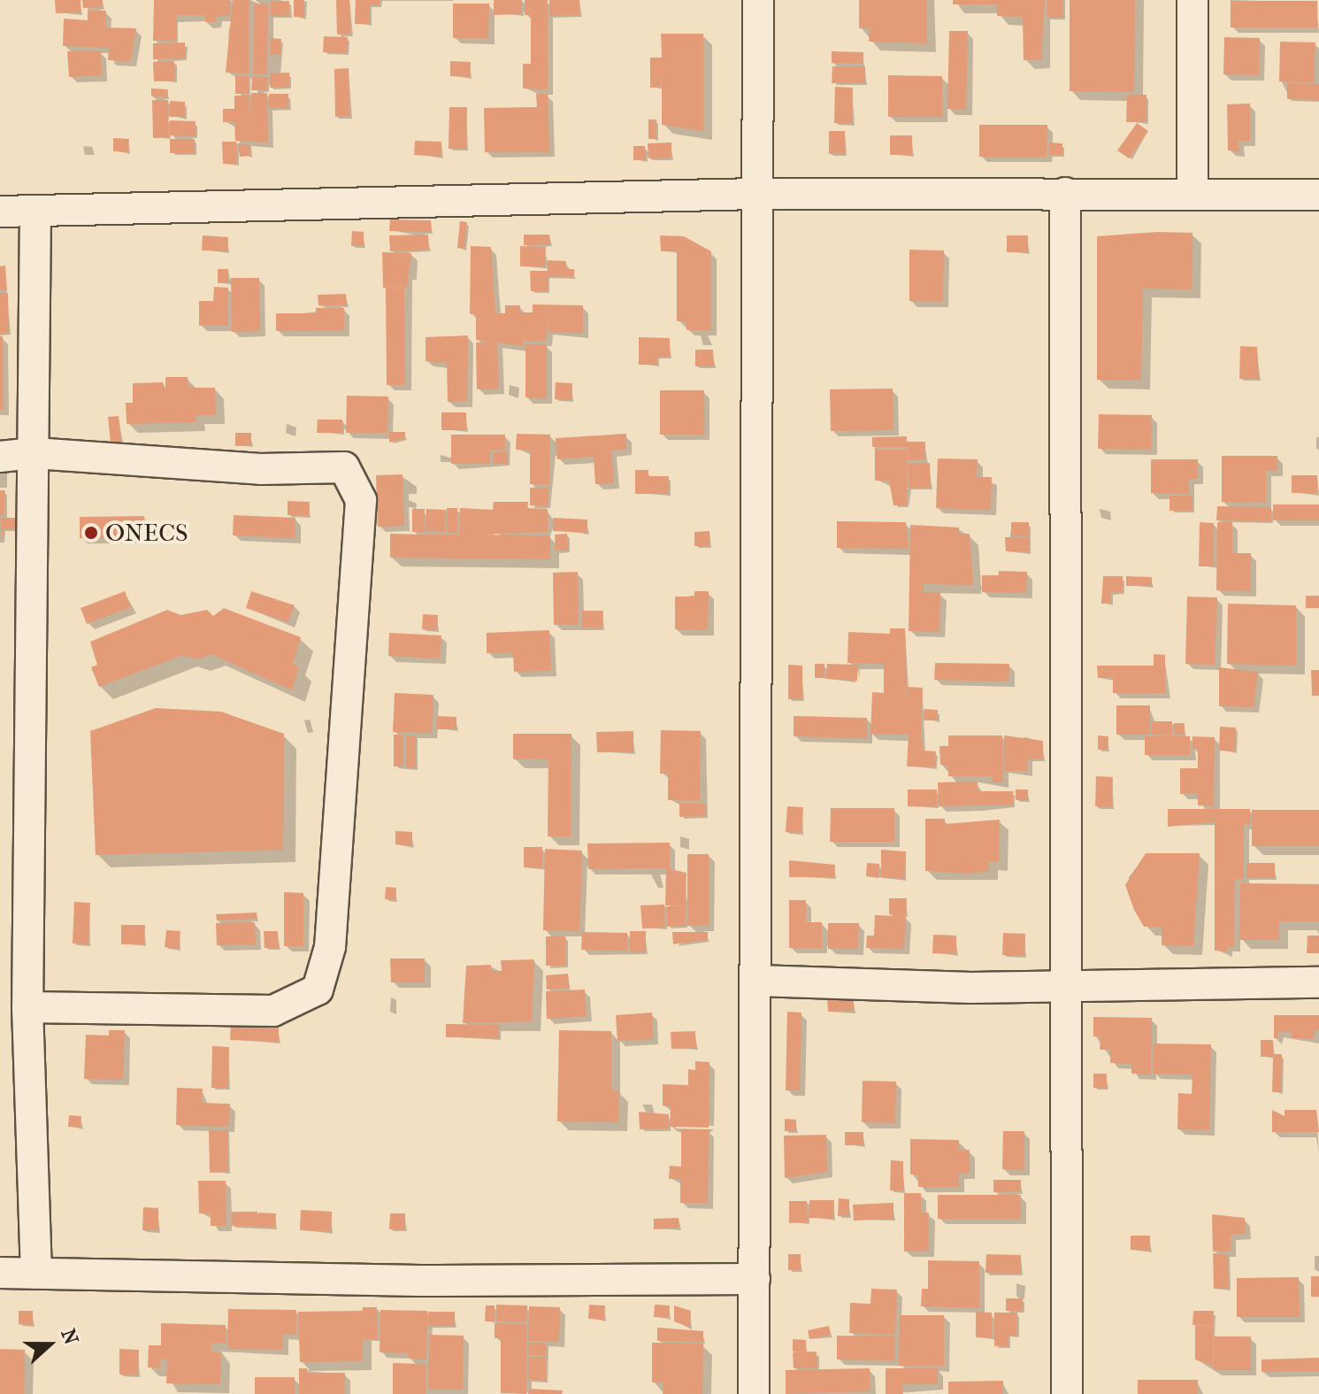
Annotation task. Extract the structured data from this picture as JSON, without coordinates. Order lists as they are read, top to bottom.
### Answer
{
  "places": ["ONECS"],
  "north": "right"
}
